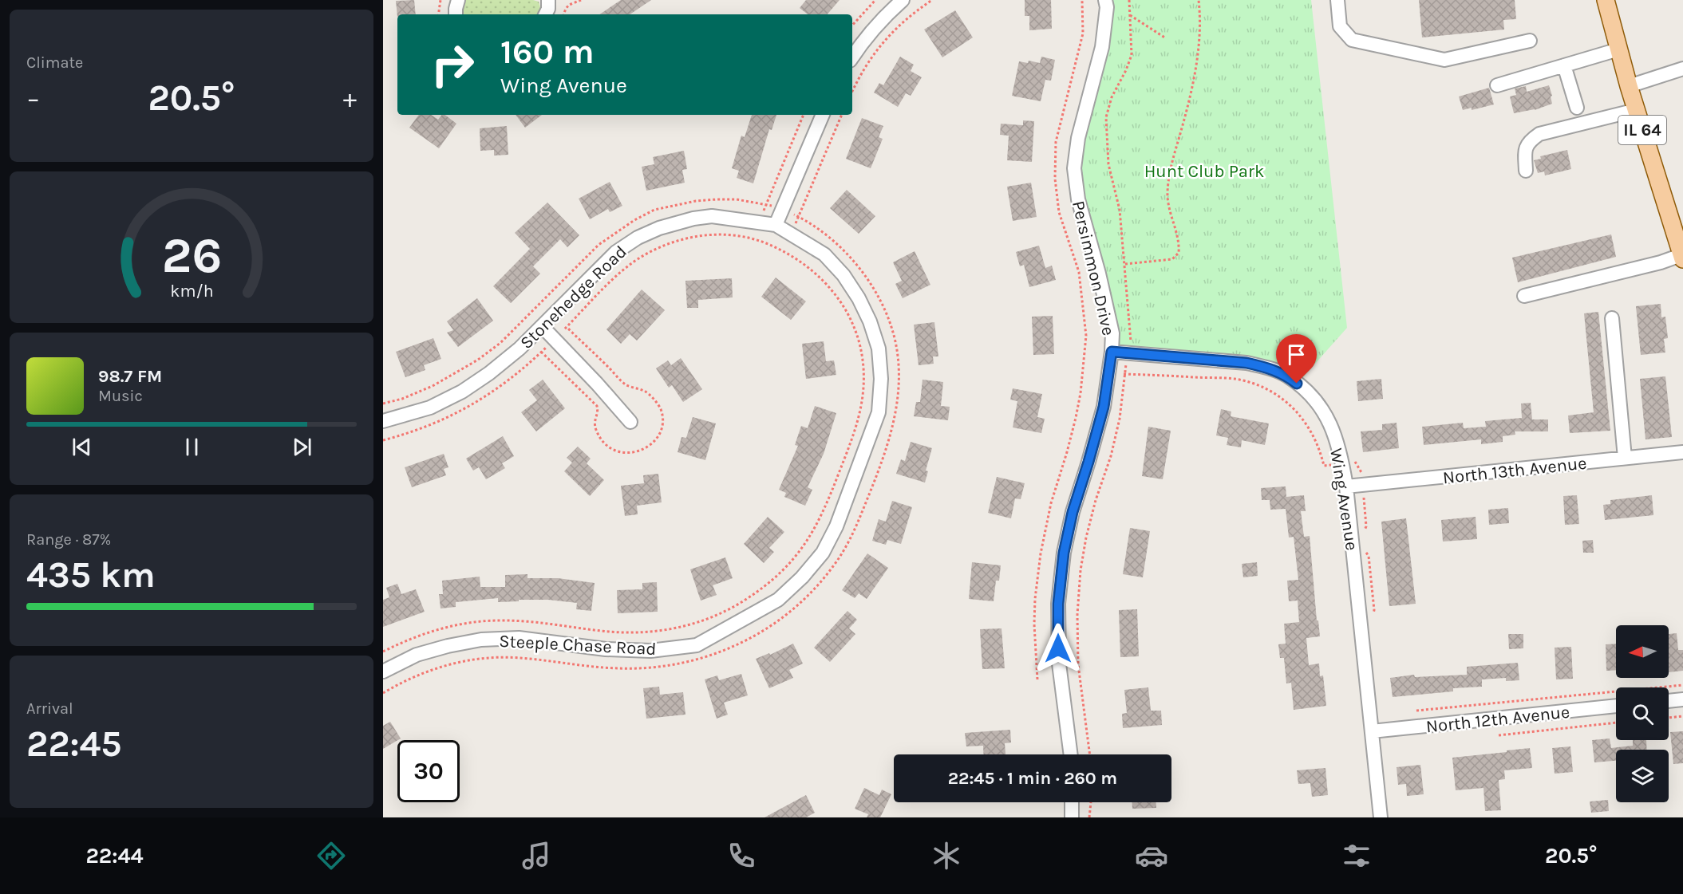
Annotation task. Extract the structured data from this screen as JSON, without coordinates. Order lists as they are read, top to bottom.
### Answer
{
  "streets": {
    "main road": ["IL 64"],
    "street": [
      "Persimmon Drive",
      "Stonehedge Road",
      "North 13th Avenue",
      "Wing Avenue",
      "Steeple Chase Road",
      "North 12th Avenue"
    ]
  },
  "crossings": [
    ["Persimmon Drive", "Wing Avenue"],
    ["Stonehedge Road", "Steeple Chase Road"],
    ["North 13th Avenue", "Wing Avenue"],
    ["Wing Avenue", "North 12th Avenue"]
  ],
  "parks": ["Hunt Club Park"],
  "north": "left",
  "page": {
    "tile": [
      "Climate",
      ["Range · 87%", "435 km"],
      ["Arrival", "22:45"]
    ],
    "turn": ["160 m", "Wing Avenue"],
    "heat": ["−", "20.5°", "+"],
    "song": ["98.7 FM", "Music"],
    "limit": "30",
    "trip": "22:45 · 1 min · 260 m",
    "tabs": ["22:44", "20.5°"],
    "gauge": ["26", "km/h"]
  }
}
